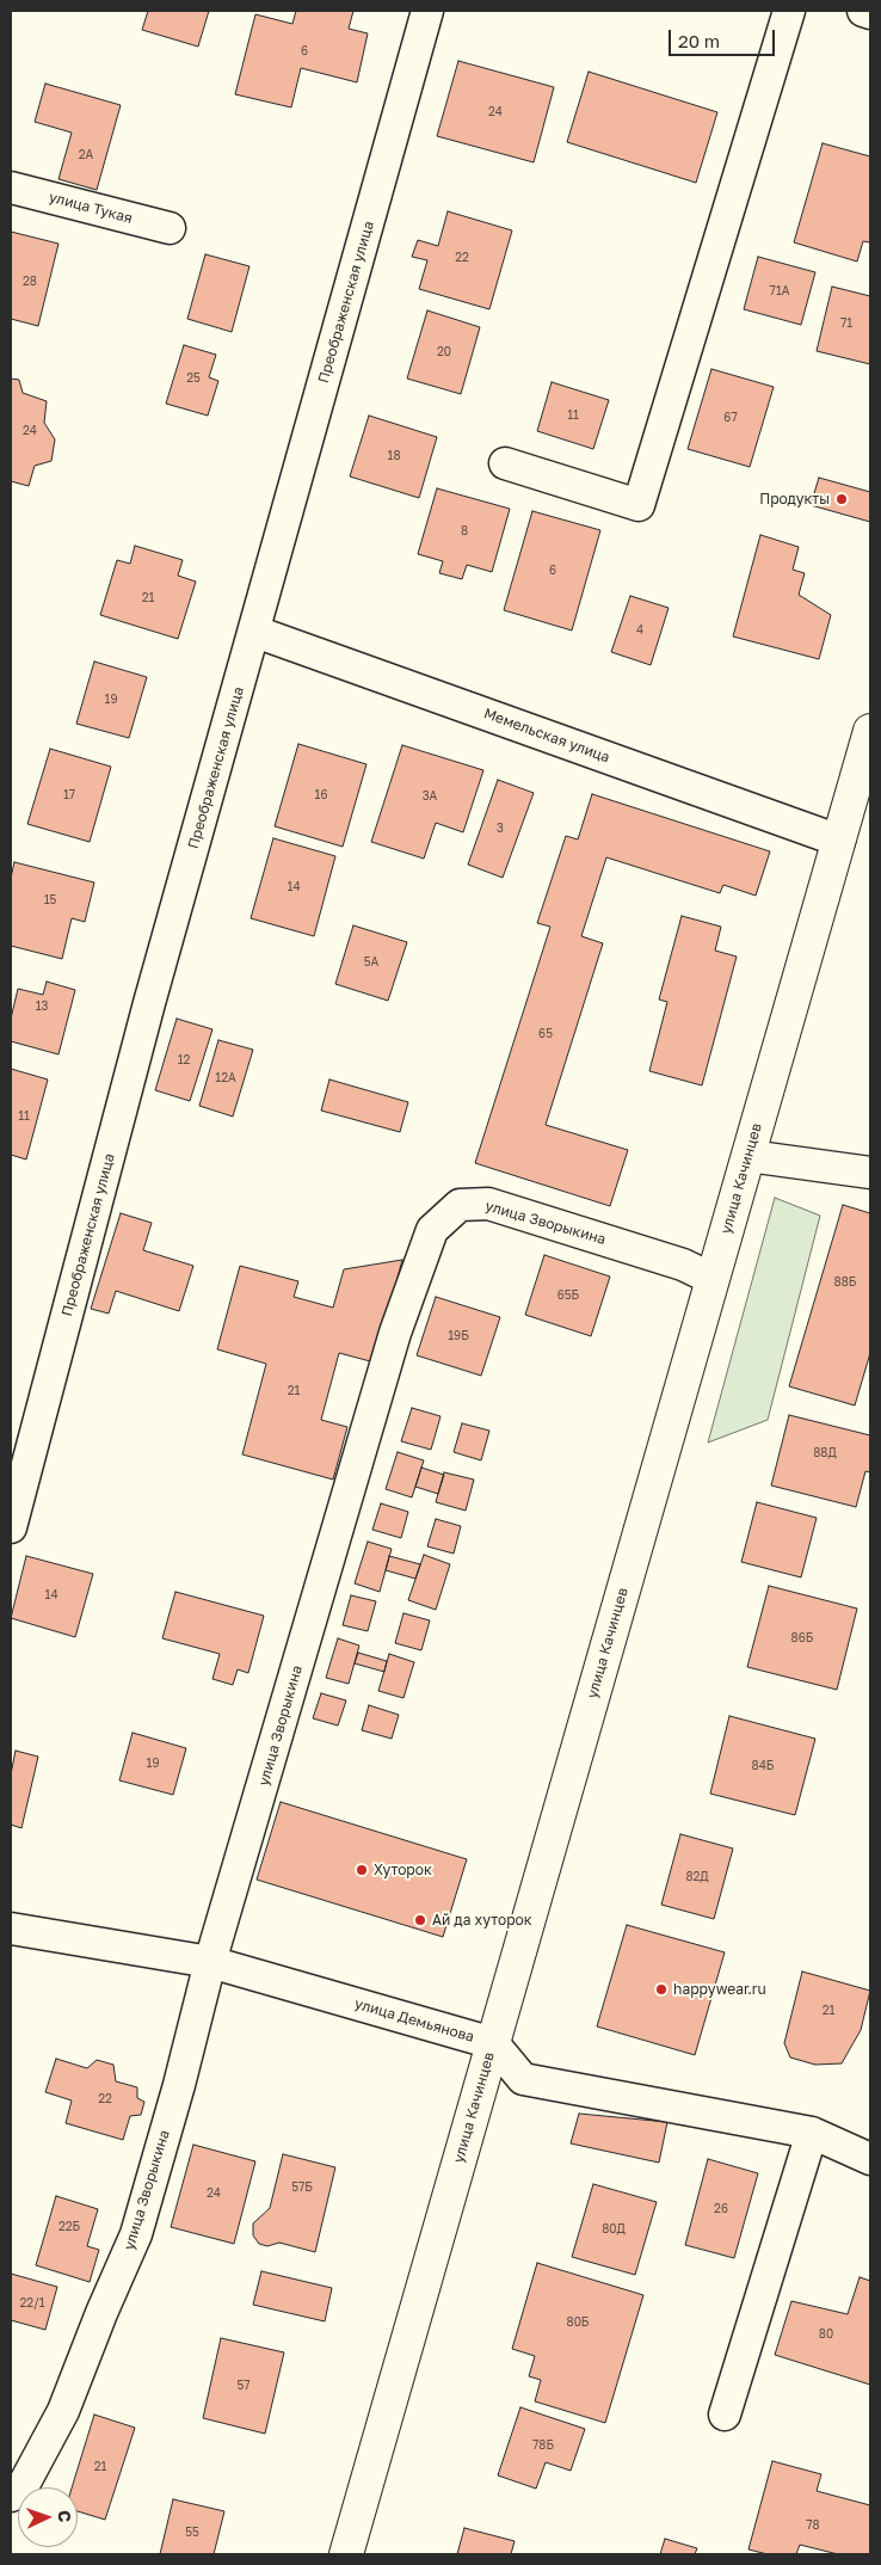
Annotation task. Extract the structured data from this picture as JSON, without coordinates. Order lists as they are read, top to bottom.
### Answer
{
  "streets": {
    "main road": ["улица Качинцев"],
    "street": [
      "улица Тукая",
      "Преображенская улица",
      "Мемельская улица",
      "улица Зворыкина",
      "улица Демьянова"
    ]
  },
  "crossings": [
    ["Преображенская улица", "Мемельская улица"],
    ["Мемельская улица", "улица Качинцев"],
    ["улица Качинцев", "улица Зворыкина"],
    ["улица Качинцев", "улица Демьянова"],
    ["улица Зворыкина", "улица Демьянова"]
  ],
  "places": [
    "Продукты",
    "Хуторок",
    "Ай да хуторок",
    "happywear.ru"
  ],
  "house_numbers": [
    "6",
    "24",
    "2А",
    "22",
    "28",
    "71А",
    "71",
    "20",
    "25",
    "11",
    "67",
    "24",
    "18",
    "8",
    "6",
    "21",
    "4",
    "19",
    "17",
    "16",
    "3А",
    "3",
    "14",
    "15",
    "5А",
    "13",
    "65",
    "12",
    "12А",
    "11",
    "88Б",
    "65Б",
    "19Б",
    "21",
    "88Д",
    "14",
    "86Б",
    "19",
    "84Б",
    "82Д",
    "21",
    "22",
    "57Б",
    "24",
    "26",
    "22Б",
    "80Д",
    "22/1",
    "80Б",
    "80",
    "57",
    "78Б",
    "21",
    "78",
    "55"
  ],
  "scale_bar": "20 m",
  "north": "right"
}
